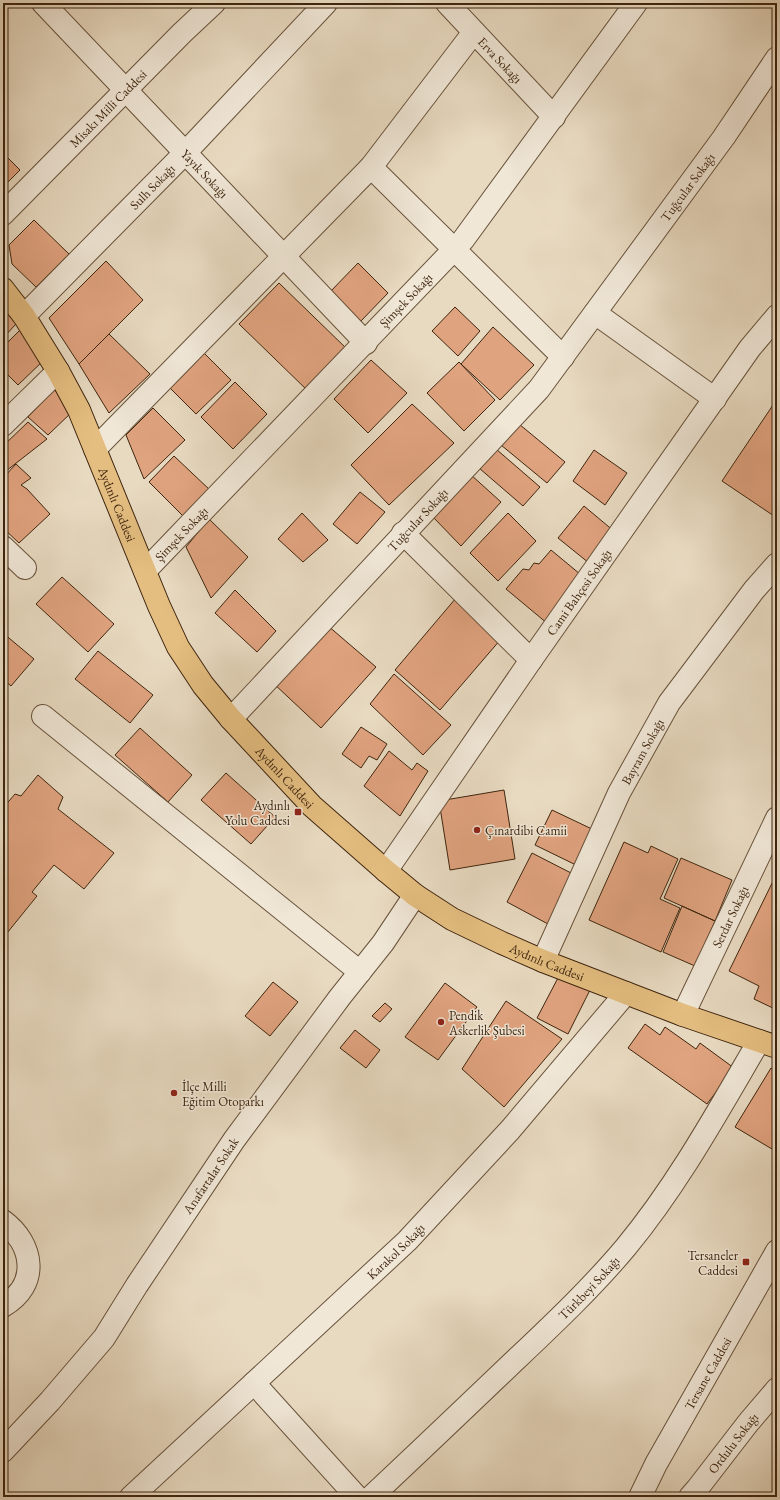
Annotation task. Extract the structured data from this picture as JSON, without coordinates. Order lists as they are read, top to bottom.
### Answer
{
  "streets": {
    "main road": ["Aydınlı Caddesi"],
    "street": [
      "Erva Sokağı",
      "Misakı Milli Caddesi",
      "Yayık Sokağı",
      "Sulh Sokağı",
      "Tuğcular Sokağı",
      "Şimşek Sokağı",
      "Cami Bahçesi Sokağı",
      "Bayram Sokağı",
      "Serdar Sokağı",
      "Anafartalar Sokak",
      "Karakol Sokağı",
      "Türkbeyi Sokağı",
      "Tersane Caddesi",
      "Ordulu Sokağı"
    ]
  },
  "crossings": [
    ["Erva Sokağı", "Şimşek Sokağı"],
    ["Misakı Milli Caddesi", "Yayık Sokağı"],
    ["Yayık Sokağı", "Sulh Sokağı"],
    ["Yayık Sokağı", "Şimşek Sokağı"],
    ["Sulh Sokağı", "Aydınlı Caddesi"],
    ["Tuğcular Sokağı", "Aydınlı Caddesi"],
    ["Şimşek Sokağı", "Aydınlı Caddesi"],
    ["Aydınlı Caddesi", "Cami Bahçesi Sokağı"],
    ["Aydınlı Caddesi", "Bayram Sokağı"],
    ["Aydınlı Caddesi", "Serdar Sokağı"],
    ["Aydınlı Caddesi", "Anafartalar Sokak"],
    ["Aydınlı Caddesi", "Karakol Sokağı"],
    ["Aydınlı Caddesi", "Türkbeyi Sokağı"]
  ],
  "places": {
    "transit": ["Aydınlı Yolu Caddesi", "Tersaneler Caddesi"],
    "other": ["Çınardibi Camii", "Pendik Askerlik Şubesi", "İlçe Milli Eğitim Otoparkı"]
  }
}
